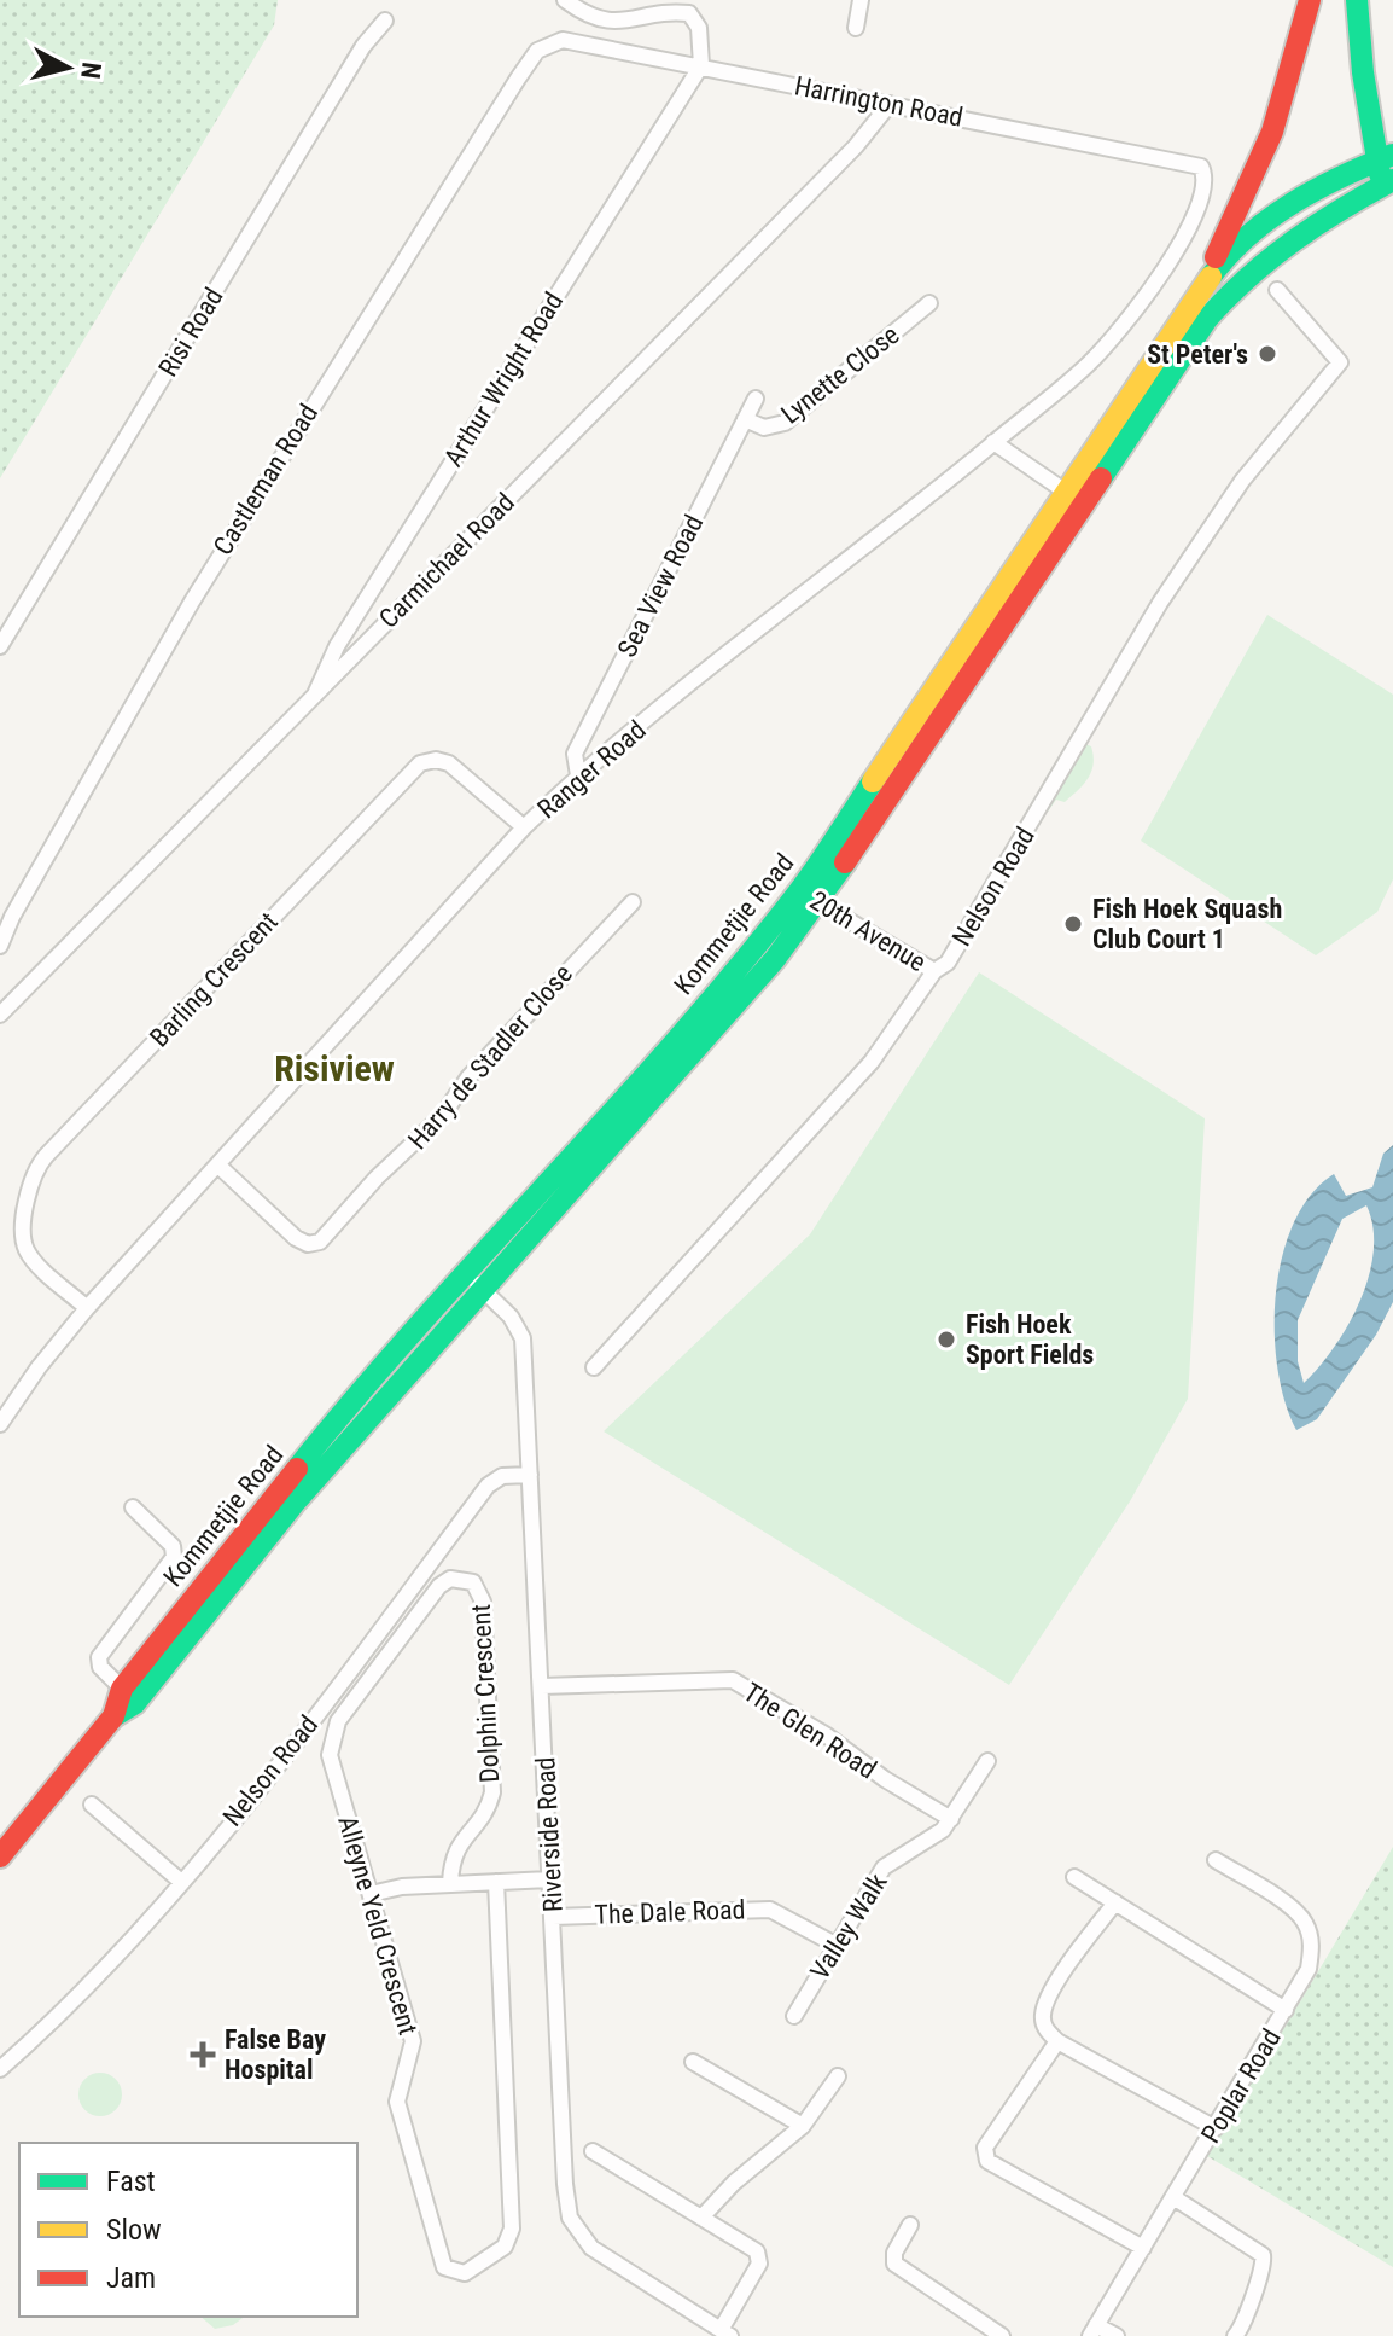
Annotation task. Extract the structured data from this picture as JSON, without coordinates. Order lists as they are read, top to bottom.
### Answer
{
  "streets": {
    "main road": ["Kommetjie Road"],
    "street": [
      "Harrington Road",
      "Risi Road",
      "Lynette Close",
      "Arthur Wright Road",
      "Castleman Road",
      "Carmichael Road",
      "Sea View Road",
      "Ranger Road",
      "Nelson Road",
      "20th Avenue",
      "Barling Crescent",
      "Harry de Stadler Close",
      "Dolphin Crescent",
      "The Glen Road",
      "Riverside Road",
      "The Dale Road",
      "Alleyne Yeld Crescent",
      "Valley Walk",
      "Poplar Road"
    ]
  },
  "crossings": [
    ["Harrington Road", "Arthur Wright Road"],
    ["Harrington Road", "Castleman Road"],
    ["Harrington Road", "Carmichael Road"],
    ["Harrington Road", "Ranger Road"],
    ["Lynette Close", "Sea View Road"],
    ["Arthur Wright Road", "Carmichael Road"],
    ["Sea View Road", "Ranger Road"],
    ["Ranger Road", "Barling Crescent"],
    ["Ranger Road", "Harry de Stadler Close"],
    ["Nelson Road", "20th Avenue"],
    ["Nelson Road", "Riverside Road"],
    ["Kommetjie Road", "20th Avenue"],
    ["Kommetjie Road", "Riverside Road"],
    ["Dolphin Crescent", "Alleyne Yeld Crescent"],
    ["The Glen Road", "Riverside Road"],
    ["The Glen Road", "Valley Walk"],
    ["Riverside Road", "The Dale Road"],
    ["The Dale Road", "Valley Walk"]
  ],
  "districts": ["Risiview"],
  "places": {
    "other": ["St Peter's", "Fish Hoek Squash Club Court 1", "Fish Hoek Sport Fields"],
    "health": ["False Bay Hospital"]
  },
  "legend": ["Fast", "Slow", "Jam"],
  "north": "right"
}
